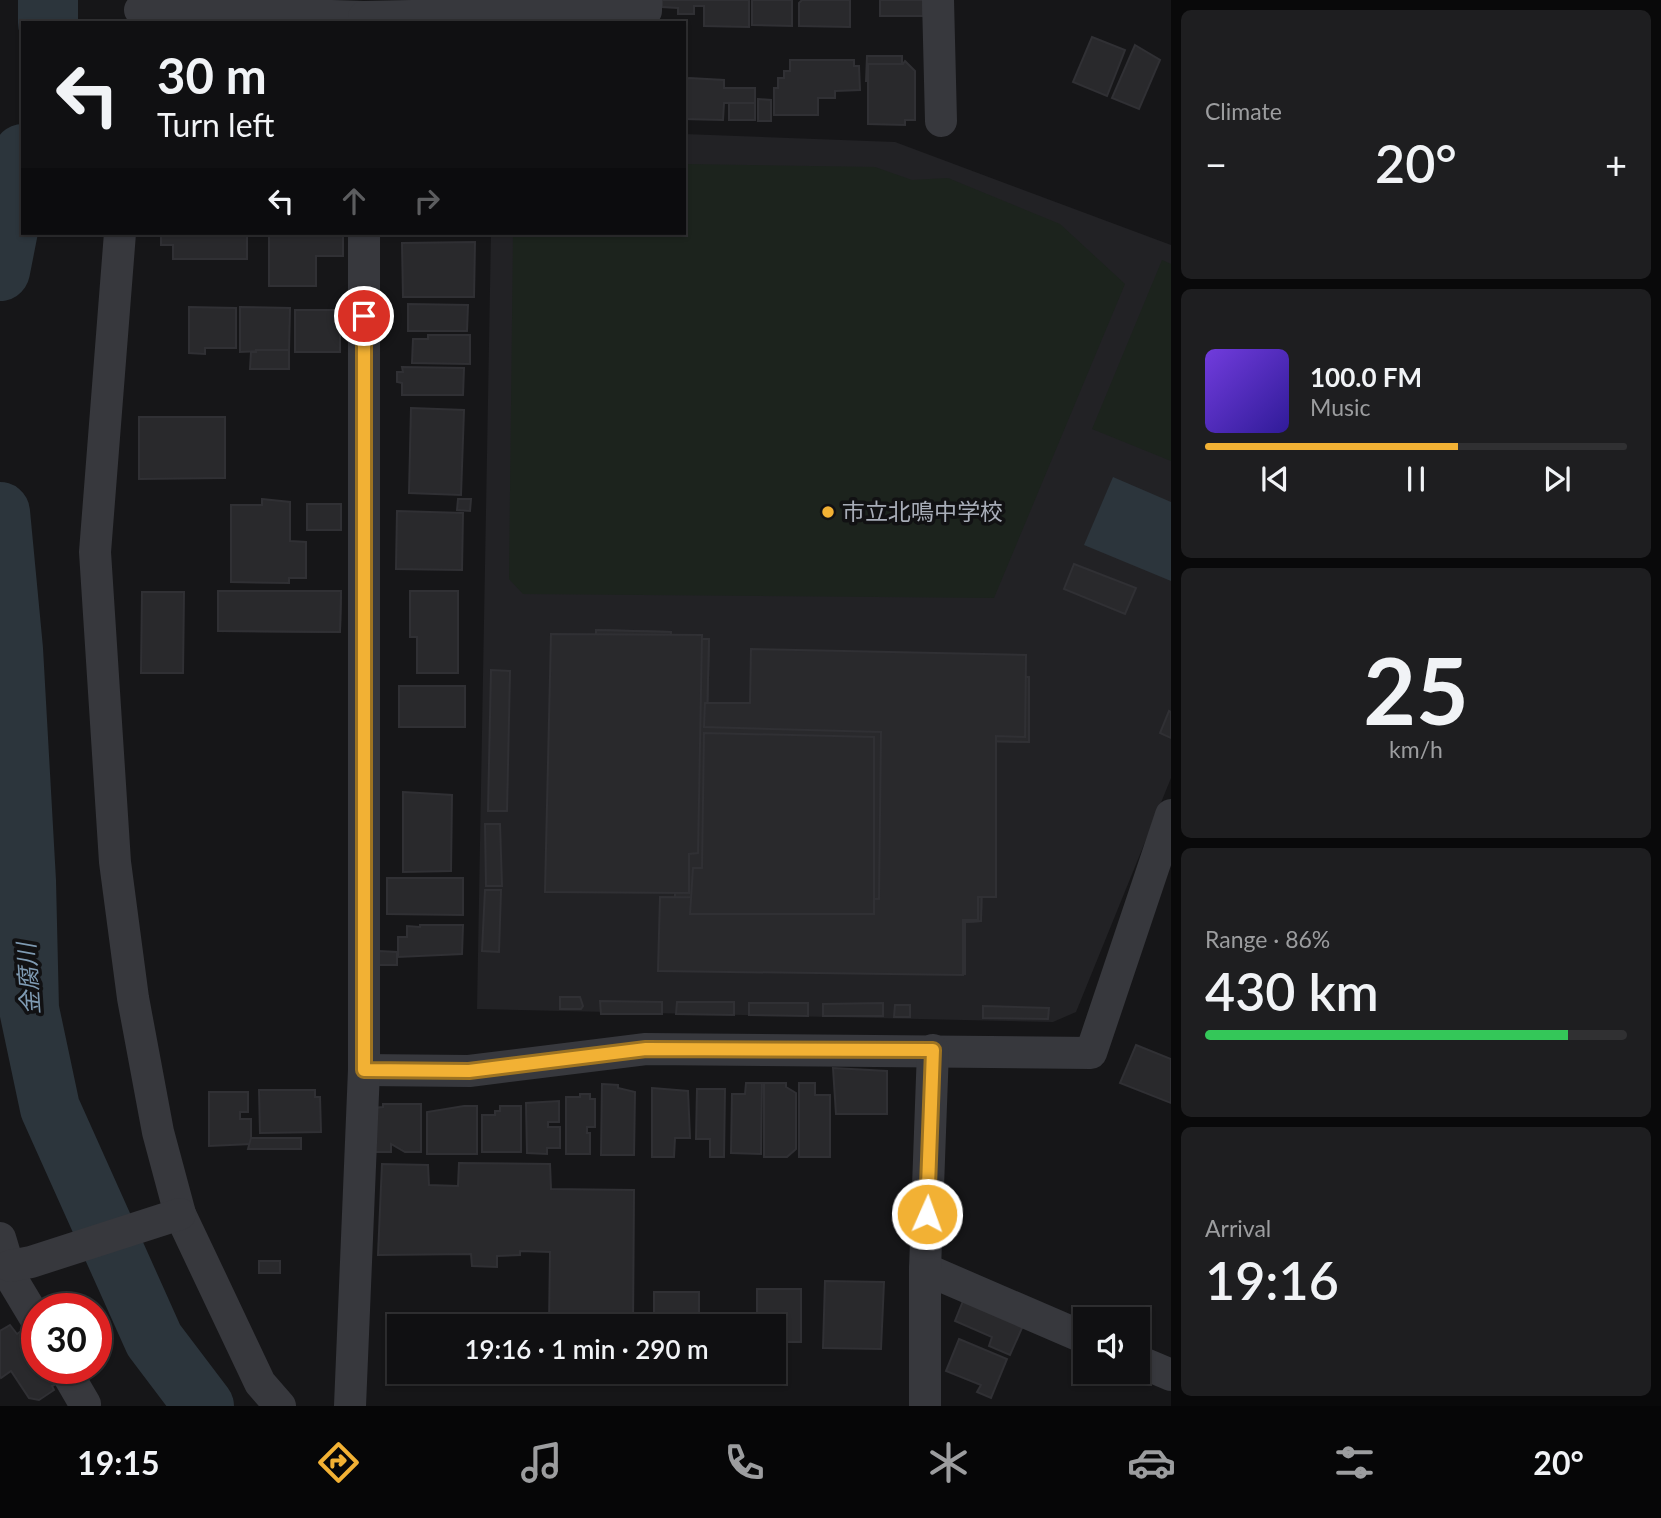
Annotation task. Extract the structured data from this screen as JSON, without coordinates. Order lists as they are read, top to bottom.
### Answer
{
  "water": ["金腐川"],
  "places": ["市立北鳴中学校"],
  "page": {
    "tile": [
      "Climate",
      ["25", "km/h"],
      ["Range · 86%", "430 km"],
      ["Arrival", "19:16"]
    ],
    "turn": ["30 m", "Turn left"],
    "heat": ["−", "20°", "+"],
    "song": ["100.0 FM", "Music"],
    "limit": "30",
    "trip": "19:16 · 1 min · 290 m",
    "tabs": ["19:15", "20°"]
  }
}
